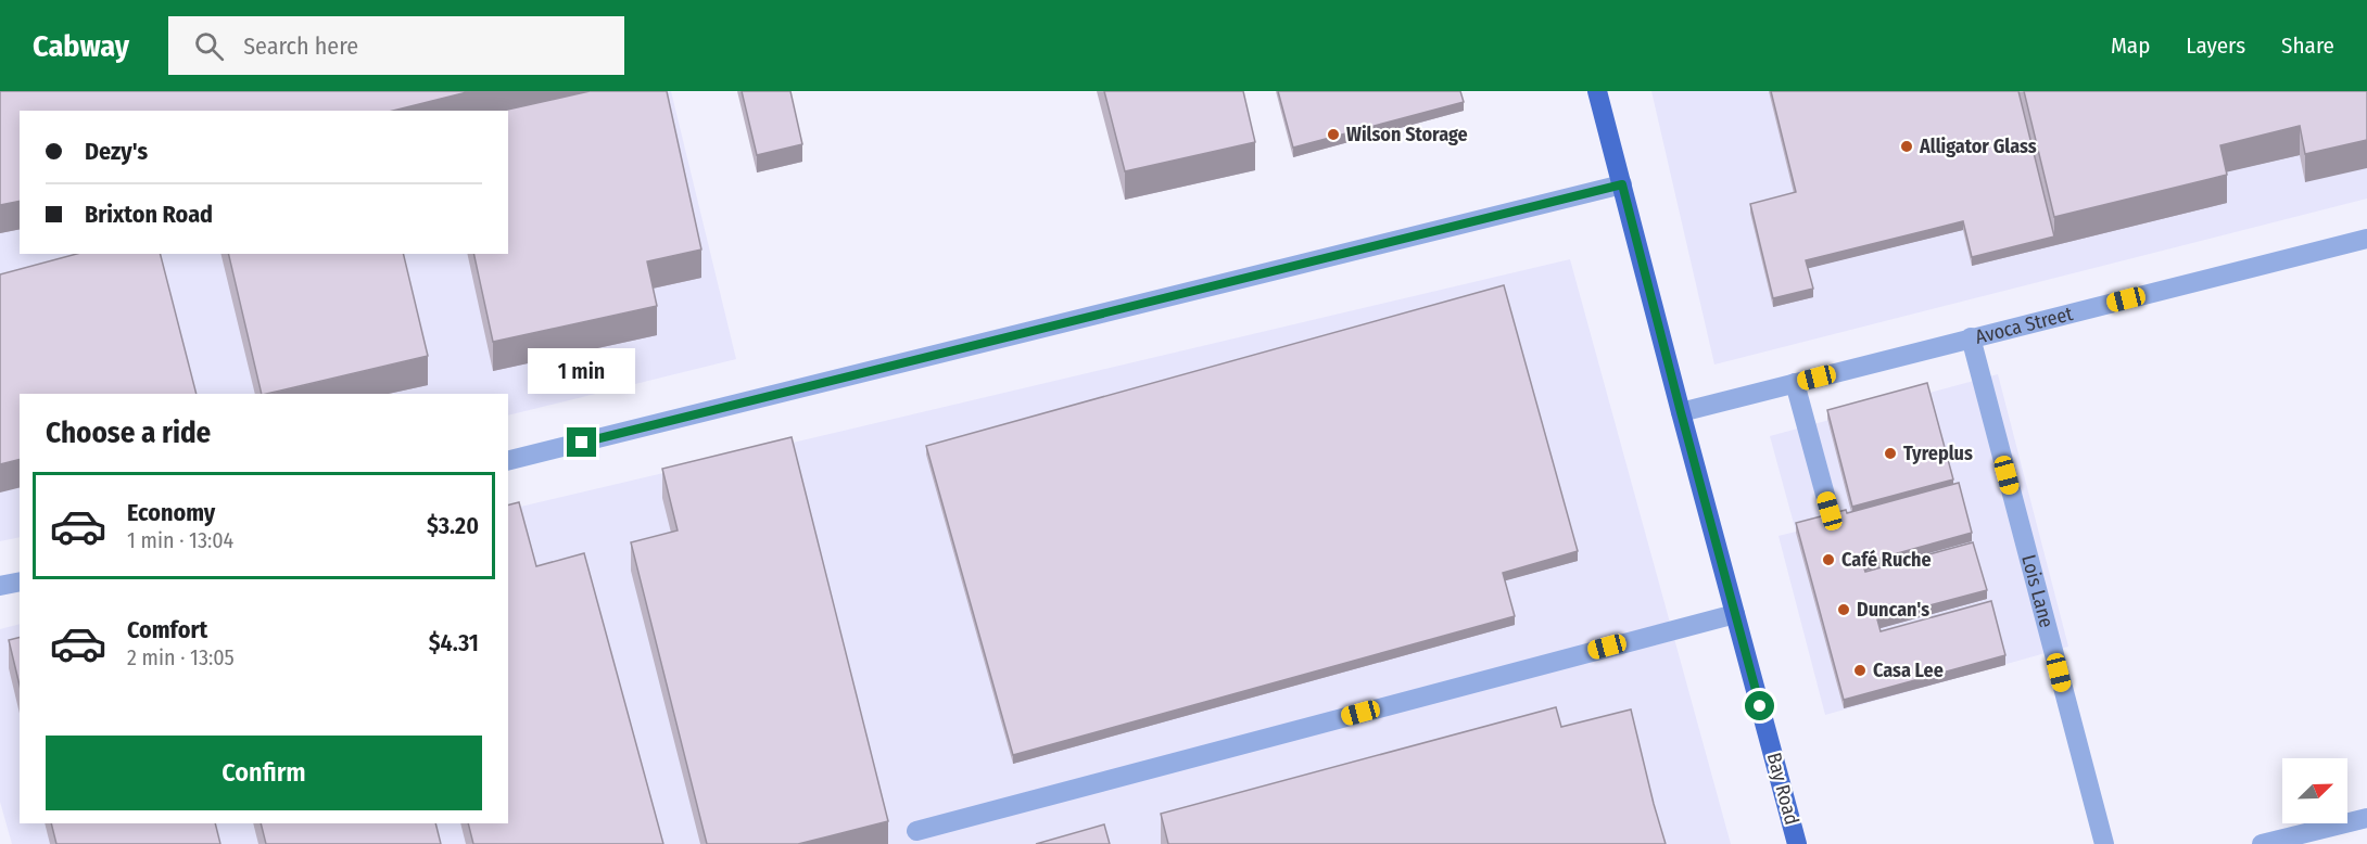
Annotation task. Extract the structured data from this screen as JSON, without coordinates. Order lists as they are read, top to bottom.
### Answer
{
  "streets": {
    "main road": ["Bay Road"],
    "street": ["Avoca Street", "Lois Lane"]
  },
  "crossings": [
    ["Avoca Street", "Lois Lane"],
    ["Avoca Street", "Bay Road"]
  ],
  "places": [
    "Wilson Storage",
    "Alligator Glass",
    "Tyreplus",
    "Café Ruche",
    "Duncan's",
    "Casa Lee"
  ],
  "north": "top right",
  "page": {
    "header": "Cabway",
    "search": "Search here",
    "nav": ["Map", "Layers", "Share"],
    "banner": ["Dezy's", "Brixton Road"],
    "bubble": "1 min",
    "heading": "Choose a ride",
    "list": [
      {
        "name": "Economy",
        "note": "1 min · 13:04",
        "value": "$3.20"
      },
      {
        "name": "Comfort",
        "note": "2 min · 13:05",
        "value": "$4.31"
      }
    ],
    "buttons": "Confirm"
  }
}
